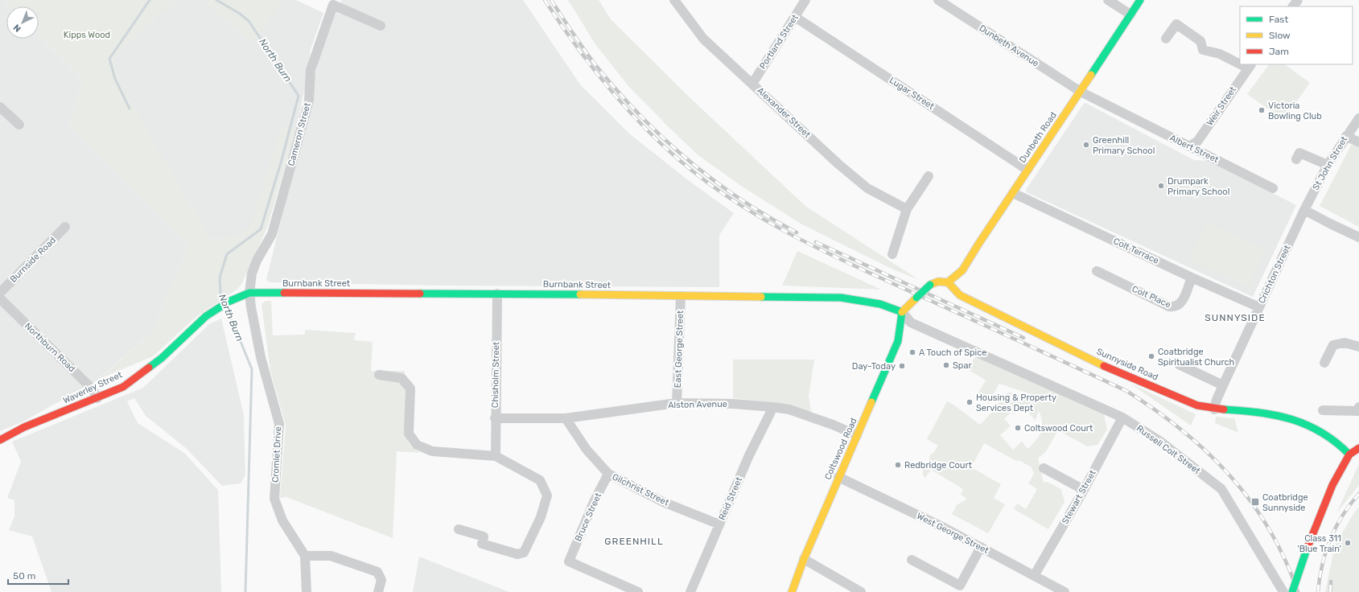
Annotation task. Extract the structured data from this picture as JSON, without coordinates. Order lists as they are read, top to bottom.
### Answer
{
  "streets": {
    "main road": [
      "Dunbeth Road",
      "Burnbank Street",
      "Sunnyside Road",
      "Waverley Street",
      "Coltswood Road"
    ],
    "street": [
      "Portland Street",
      "Dunbeth Avenue",
      "Lugar Street",
      "Weir Street",
      "Alexander Street",
      "Cameron Street",
      "Albert Street",
      "St John Street",
      "Colt Terrace",
      "Burnside Road",
      "Crichton Street",
      "Colt Place",
      "Northburn Road",
      "East George Street",
      "Chisholm Street",
      "Alston Avenue",
      "Russell Colt Street",
      "Cromlet Drive",
      "Gilchrist Street",
      "Stewart Street",
      "Reid Street",
      "Bruce Street",
      "West George Street"
    ]
  },
  "crossings": [
    ["Portland Street", "Lugar Street"],
    ["Portland Street", "Alexander Street"],
    ["Dunbeth Avenue", "Dunbeth Road"],
    ["Dunbeth Avenue", "Albert Street"],
    ["Lugar Street", "Dunbeth Road"],
    ["Weir Street", "Albert Street"],
    ["Cameron Street", "Burnbank Street"],
    ["Cameron Street", "Waverley Street"],
    ["Cameron Street", "Cromlet Drive"],
    ["Dunbeth Road", "Albert Street"],
    ["Dunbeth Road", "Colt Terrace"],
    ["Dunbeth Road", "Sunnyside Road"],
    ["St John Street", "Crichton Street"],
    ["Colt Terrace", "Crichton Street"],
    ["Colt Terrace", "Colt Place"],
    ["Crichton Street", "Sunnyside Road"],
    ["Burnbank Street", "East George Street"],
    ["Burnbank Street", "Chisholm Street"],
    ["Burnbank Street", "Waverley Street"],
    ["Burnbank Street", "Coltswood Road"],
    ["Burnbank Street", "Russell Colt Street"],
    ["Burnbank Street", "Cromlet Drive"],
    ["Northburn Road", "Waverley Street"],
    ["East George Street", "Alston Avenue"],
    ["Chisholm Street", "Alston Avenue"],
    ["Waverley Street", "Cromlet Drive"],
    ["Alston Avenue", "Coltswood Road"],
    ["Alston Avenue", "Gilchrist Street"],
    ["Alston Avenue", "Reid Street"],
    ["Coltswood Road", "Russell Colt Street"],
    ["Coltswood Road", "West George Street"],
    ["Russell Colt Street", "Stewart Street"],
    ["Gilchrist Street", "Reid Street"],
    ["Gilchrist Street", "Bruce Street"],
    ["Stewart Street", "West George Street"]
  ],
  "districts": ["SUNNYSIDE", "GREENHILL"],
  "water": ["North Burn"],
  "parks": ["Kipps Wood"],
  "places": {
    "other": [
      "Victoria Bowling Club",
      "Greenhill Primary School",
      "Drumpark Primary School",
      "A Touch of Spice",
      "Coatbridge Spiritualist Church",
      "Spar",
      "Day-Today",
      "Housing & Property Services Dept",
      "Coltswood Court",
      "Redbridge Court",
      "Class 311 'Blue Train'"
    ],
    "transit": ["Coatbridge Sunnyside"]
  },
  "legend": ["Fast", "Slow", "Jam"],
  "scale_bar": "50 m",
  "north": "bottom left"
}
